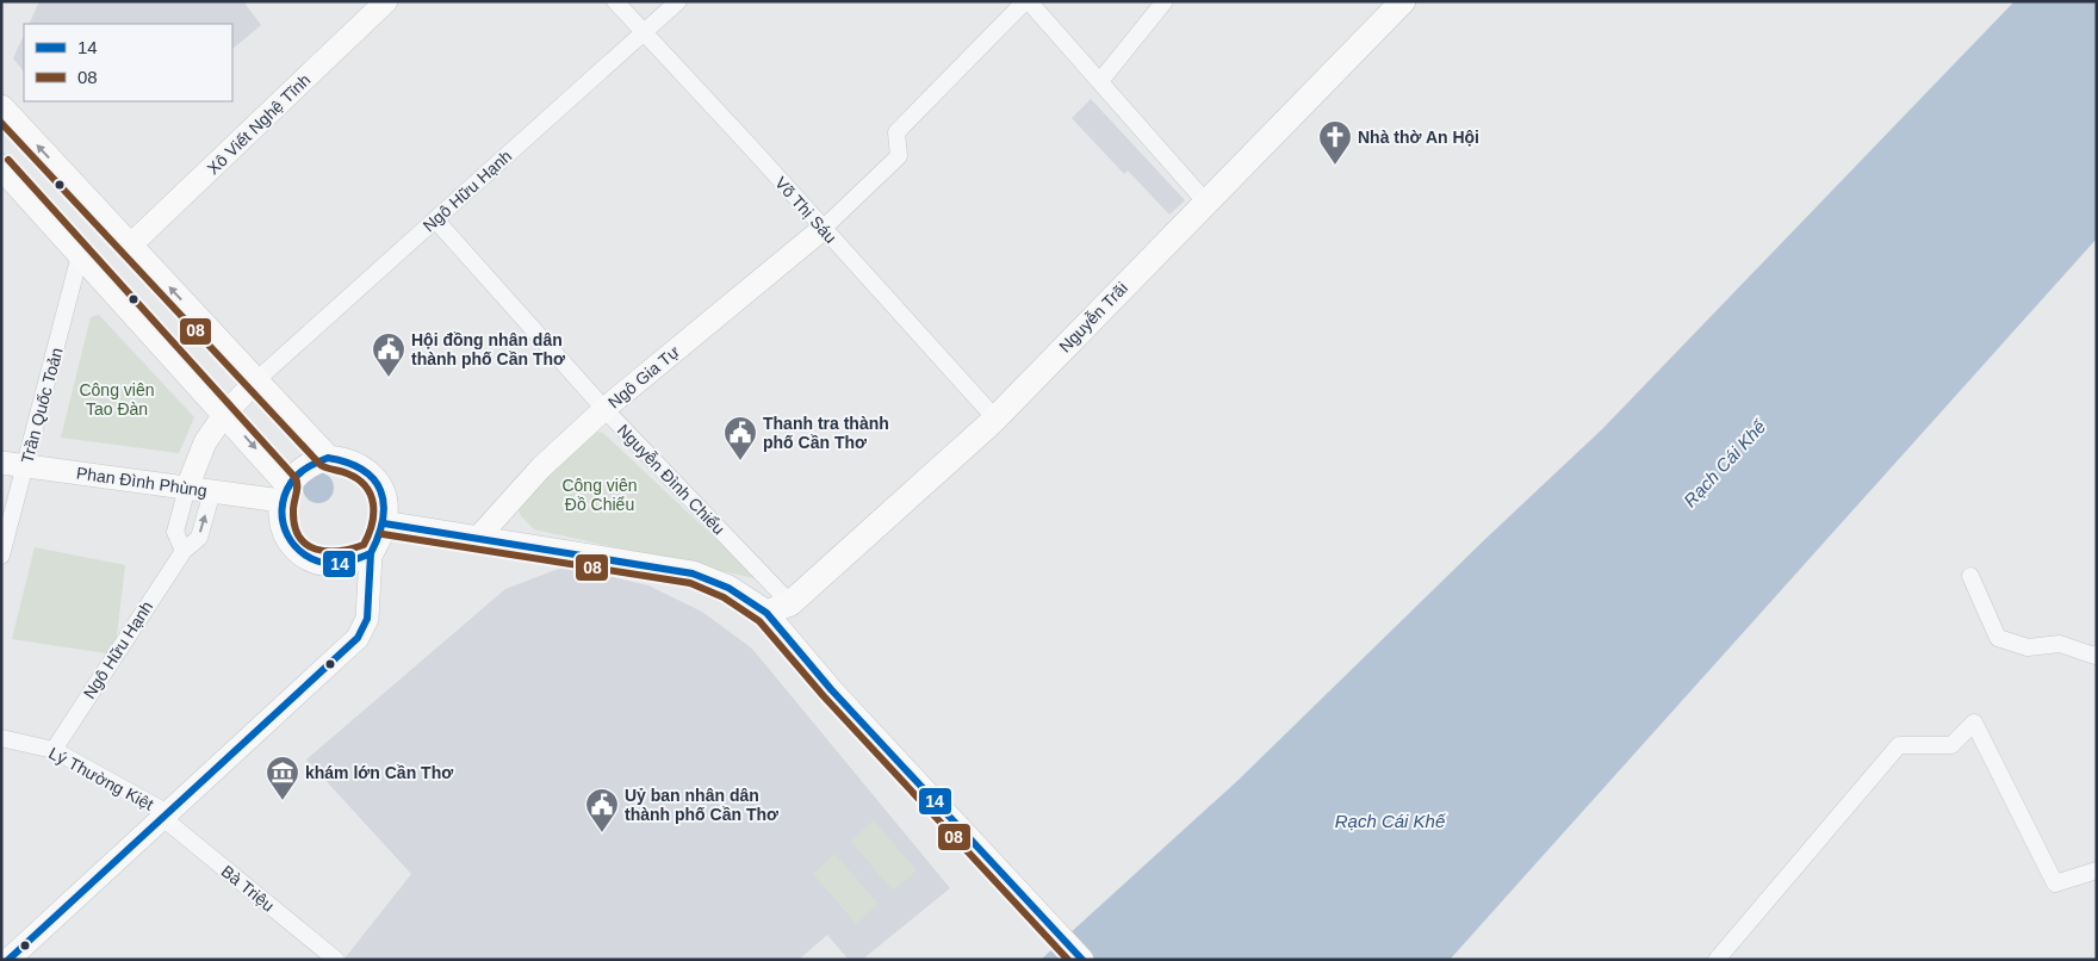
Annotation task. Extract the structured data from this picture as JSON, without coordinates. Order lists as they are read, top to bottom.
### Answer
{
  "streets": {
    "main road": ["Nguyễn Trãi"],
    "street": [
      "Xô Viết Nghệ Tĩnh",
      "Ngô Hữu Hạnh",
      "Võ Thị Sáu",
      "Ngô Gia Tự",
      "Trần Quốc Toản",
      "Nguyễn Đình Chiểu",
      "Phan Đình Phùng",
      "Lý Thường Kiệt",
      "Bà Triệu"
    ]
  },
  "crossings": [
    ["Ngô Hữu Hạnh", "Võ Thị Sáu"],
    ["Ngô Hữu Hạnh", "Nguyễn Đình Chiểu"],
    ["Ngô Hữu Hạnh", "Phan Đình Phùng"],
    ["Ngô Hữu Hạnh", "Lý Thường Kiệt"],
    ["Võ Thị Sáu", "Nguyễn Trãi"],
    ["Võ Thị Sáu", "Ngô Gia Tự"],
    ["Nguyễn Trãi", "Nguyễn Đình Chiểu"],
    ["Ngô Gia Tự", "Nguyễn Đình Chiểu"],
    ["Trần Quốc Toản", "Phan Đình Phùng"],
    ["Lý Thường Kiệt", "Bà Triệu"]
  ],
  "water": ["Rạch Cái Khế"],
  "parks": ["Công viên Tao Đàn", "Công viên Đồ Chiểu"],
  "places": {
    "church": ["Nhà thờ An Hội"],
    "public building": ["Hội đồng nhân dân thành phố Cần Thơ", "Thanh tra thành phố Cần Thơ", "Uỷ ban nhân dân thành phố Cần Thơ"],
    "museum": ["khám lớn Cần Thơ"]
  },
  "lines": ["transit line 08", "transit line 14"],
  "legend": ["14", "08"]
}
